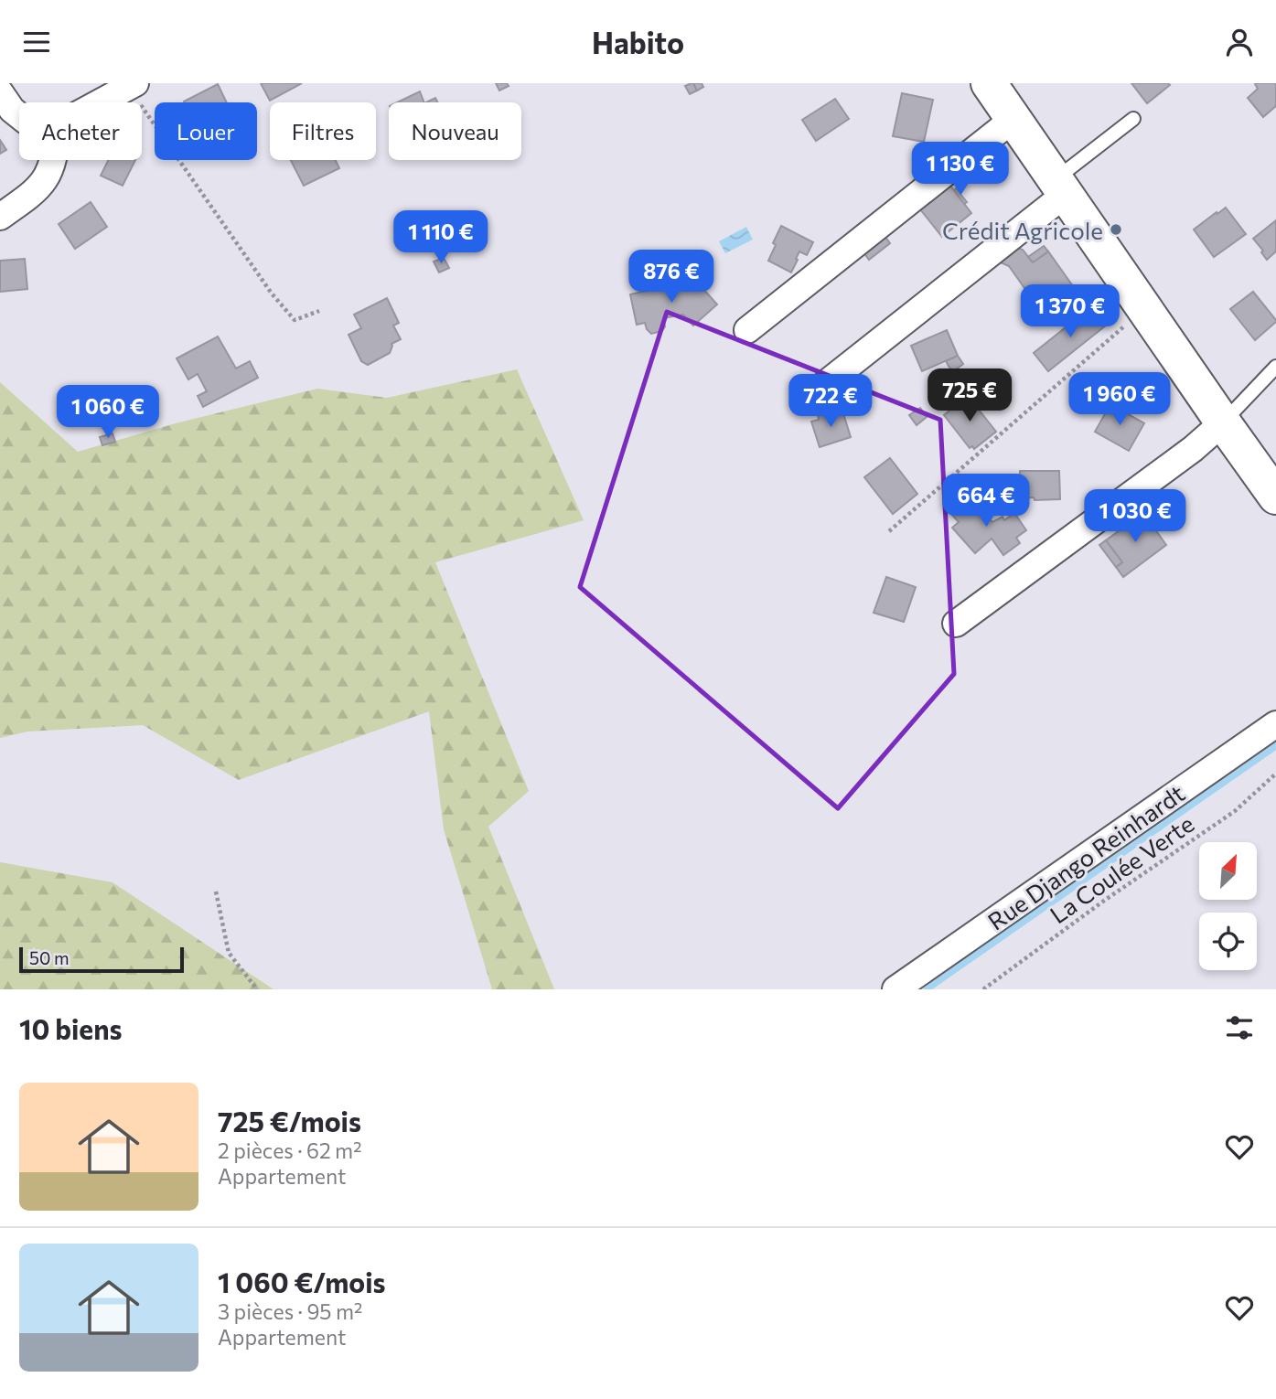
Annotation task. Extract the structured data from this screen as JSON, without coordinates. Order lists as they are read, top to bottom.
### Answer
{
  "streets": {
    "street": ["Rue Django Reinhardt"],
    "path": ["La Coulée Verte"]
  },
  "places": ["Crédit Agricole"],
  "scale_bar": "50 m",
  "north": "top right",
  "page": {
    "header": "Habito",
    "chip": [
      "Acheter",
      "Louer",
      "Filtres",
      "Nouveau"
    ],
    "price": [
      "1 130 €",
      "1 110 €",
      "876 €",
      "1 370 €",
      "725 €",
      "1 960 €",
      "722 €",
      "1 060 €",
      "664 €",
      "1 030 €"
    ],
    "scale": "50 m",
    "heading": "10 biens",
    "list": [
      {
        "name": "725 €/mois",
        "note": "2 pièces · 62 m² · Appartement"
      },
      {
        "name": "1 060 €/mois",
        "note": "3 pièces · 95 m² · Appartement"
      }
    ]
  }
}
